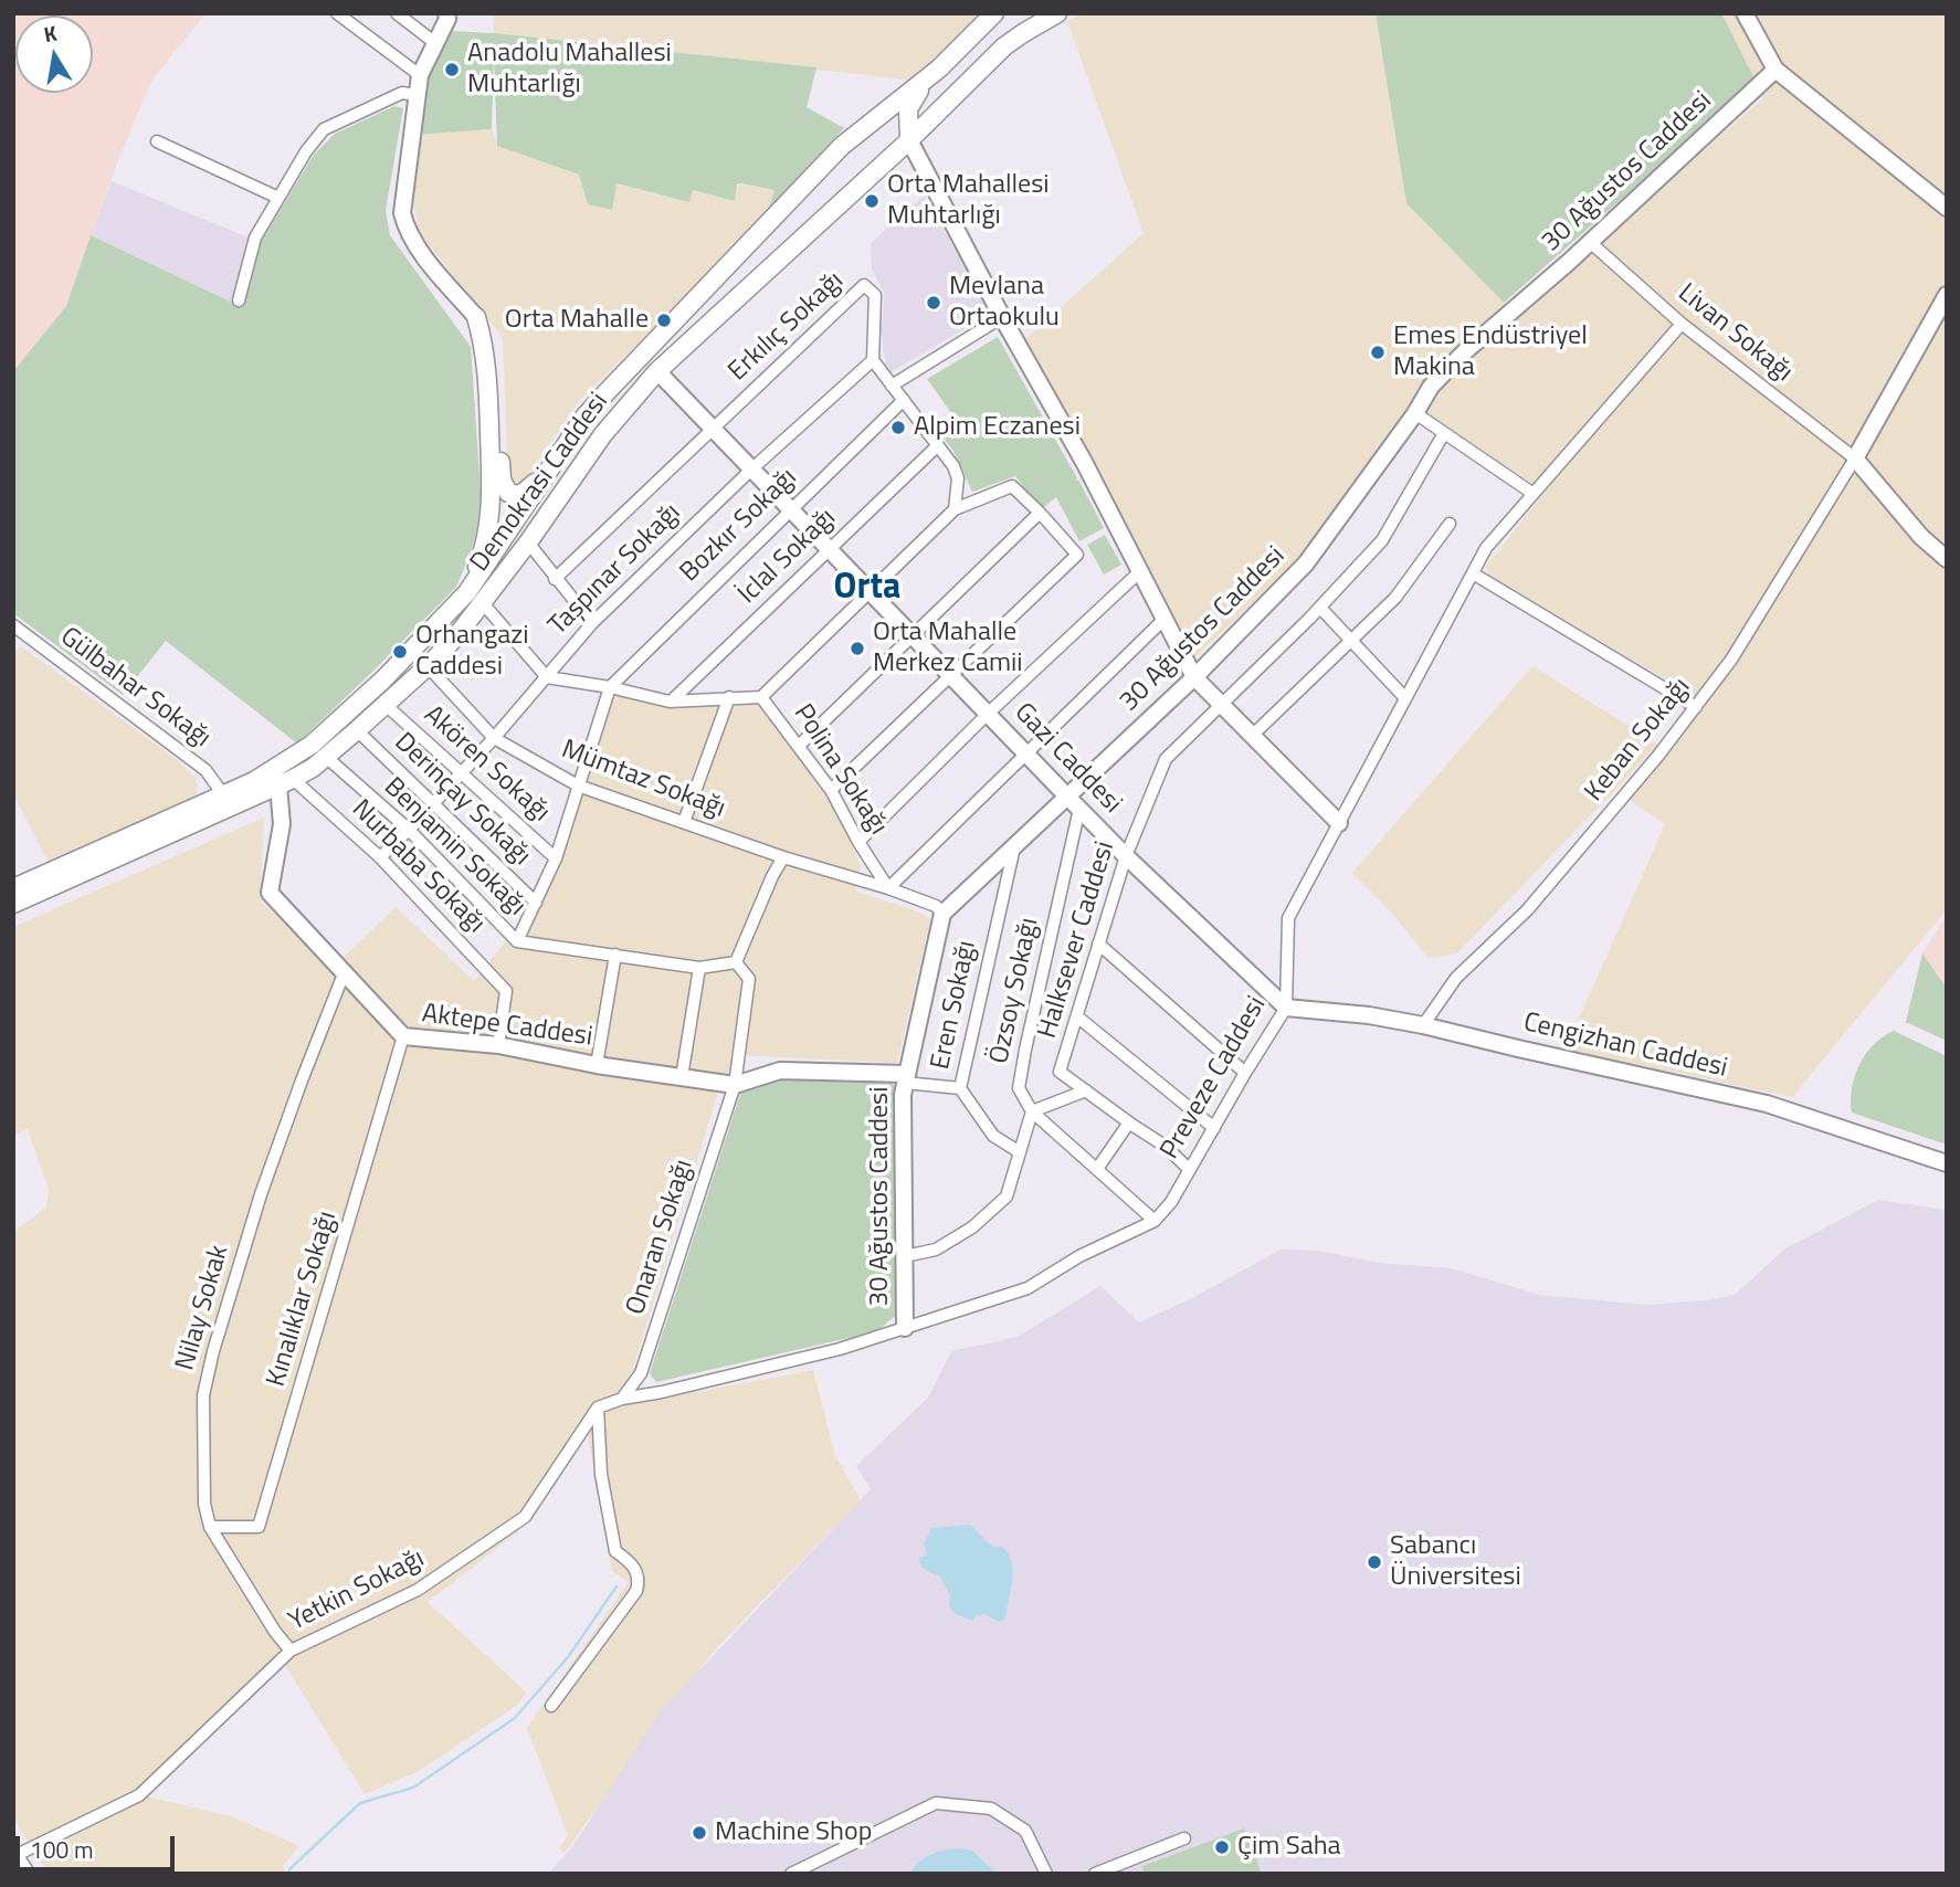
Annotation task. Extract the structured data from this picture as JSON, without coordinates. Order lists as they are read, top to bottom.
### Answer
{
  "streets": {
    "main road": ["Demokrasi Caddesi"],
    "street": [
      "30 Ağustos Caddesi",
      "Erkılıç Sokağı",
      "Livan Sokağı",
      "Bozkır Sokağı",
      "İclal Sokağı",
      "Taşpınar Sokağı",
      "Gülbahar Sokağı",
      "Keban Sokağı",
      "Gazi Caddesi",
      "Akören Sokağı",
      "Polina Sokağı",
      "Mümtaz Sokağı",
      "Derinçay Sokağı",
      "Benjamin Sokağı",
      "Nurbaba Sokağı",
      "Halksever Caddesi",
      "Özsoy Sokağı",
      "Eren Sokağı",
      "Aktepe Caddesi",
      "Cengizhan Caddesi",
      "Preveze Caddesi",
      "Onaran Sokağı",
      "Kınalıklar Sokağı",
      "Nilay Sokak",
      "Yetkin Sokağı"
    ]
  },
  "crossings": [
    ["30 Ağustos Caddesi", "Livan Sokağı"],
    ["30 Ağustos Caddesi", "Gazi Caddesi"],
    ["30 Ağustos Caddesi", "Eren Sokağı"],
    ["30 Ağustos Caddesi", "Aktepe Caddesi"],
    ["30 Ağustos Caddesi", "Preveze Caddesi"],
    ["Erkılıç Sokağı", "Taşpınar Sokağı"],
    ["Erkılıç Sokağı", "Gazi Caddesi"],
    ["Livan Sokağı", "Keban Sokağı"],
    ["Livan Sokağı", "Preveze Caddesi"],
    ["Demokrasi Caddesi", "Gülbahar Sokağı"],
    ["Demokrasi Caddesi", "Gazi Caddesi"],
    ["Demokrasi Caddesi", "Akören Sokağı"],
    ["Demokrasi Caddesi", "Mümtaz Sokağı"],
    ["Demokrasi Caddesi", "Derinçay Sokağı"],
    ["Demokrasi Caddesi", "Benjamin Sokağı"],
    ["Demokrasi Caddesi", "Nurbaba Sokağı"],
    ["Demokrasi Caddesi", "Aktepe Caddesi"],
    ["Bozkır Sokağı", "Gazi Caddesi"],
    ["Bozkır Sokağı", "Polina Sokağı"],
    ["İclal Sokağı", "Gazi Caddesi"],
    ["İclal Sokağı", "Polina Sokağı"],
    ["Taşpınar Sokağı", "Gazi Caddesi"],
    ["Taşpınar Sokağı", "Akören Sokağı"],
    ["Taşpınar Sokağı", "Polina Sokağı"],
    ["Taşpınar Sokağı", "Mümtaz Sokağı"],
    ["Taşpınar Sokağı", "Derinçay Sokağı"],
    ["Taşpınar Sokağı", "Benjamin Sokağı"],
    ["Taşpınar Sokağı", "Nurbaba Sokağı"],
    ["Keban Sokağı", "Cengizhan Caddesi"],
    ["Gazi Caddesi", "Halksever Caddesi"],
    ["Gazi Caddesi", "Özsoy Sokağı"],
    ["Gazi Caddesi", "Cengizhan Caddesi"],
    ["Gazi Caddesi", "Preveze Caddesi"],
    ["Polina Sokağı", "Mümtaz Sokağı"],
    ["Benjamin Sokağı", "Onaran Sokağı"],
    ["Nurbaba Sokağı", "Aktepe Caddesi"],
    ["Halksever Caddesi", "Preveze Caddesi"],
    ["Aktepe Caddesi", "Onaran Sokağı"],
    ["Aktepe Caddesi", "Kınalıklar Sokağı"],
    ["Aktepe Caddesi", "Nilay Sokak"],
    ["Cengizhan Caddesi", "Preveze Caddesi"],
    ["Preveze Caddesi", "Onaran Sokağı"],
    ["Kınalıklar Sokağı", "Nilay Sokak"],
    ["Nilay Sokak", "Yetkin Sokağı"]
  ],
  "districts": ["Orta"],
  "places": [
    "Anadolu Mahallesi Muhtarlığı",
    "Orta Mahallesi Muhtarlığı",
    "Mevlana Ortaokulu",
    "Orta Mahalle",
    "Emes Endüstriyel Makina",
    "Alpim Eczanesi",
    "Orta Mahalle Merkez Camii",
    "Orhangazi Caddesi",
    "Sabancı Üniversitesi",
    "Machine Shop",
    "Çim Saha"
  ],
  "scale_bar": "100 m",
  "north": "top"
}
